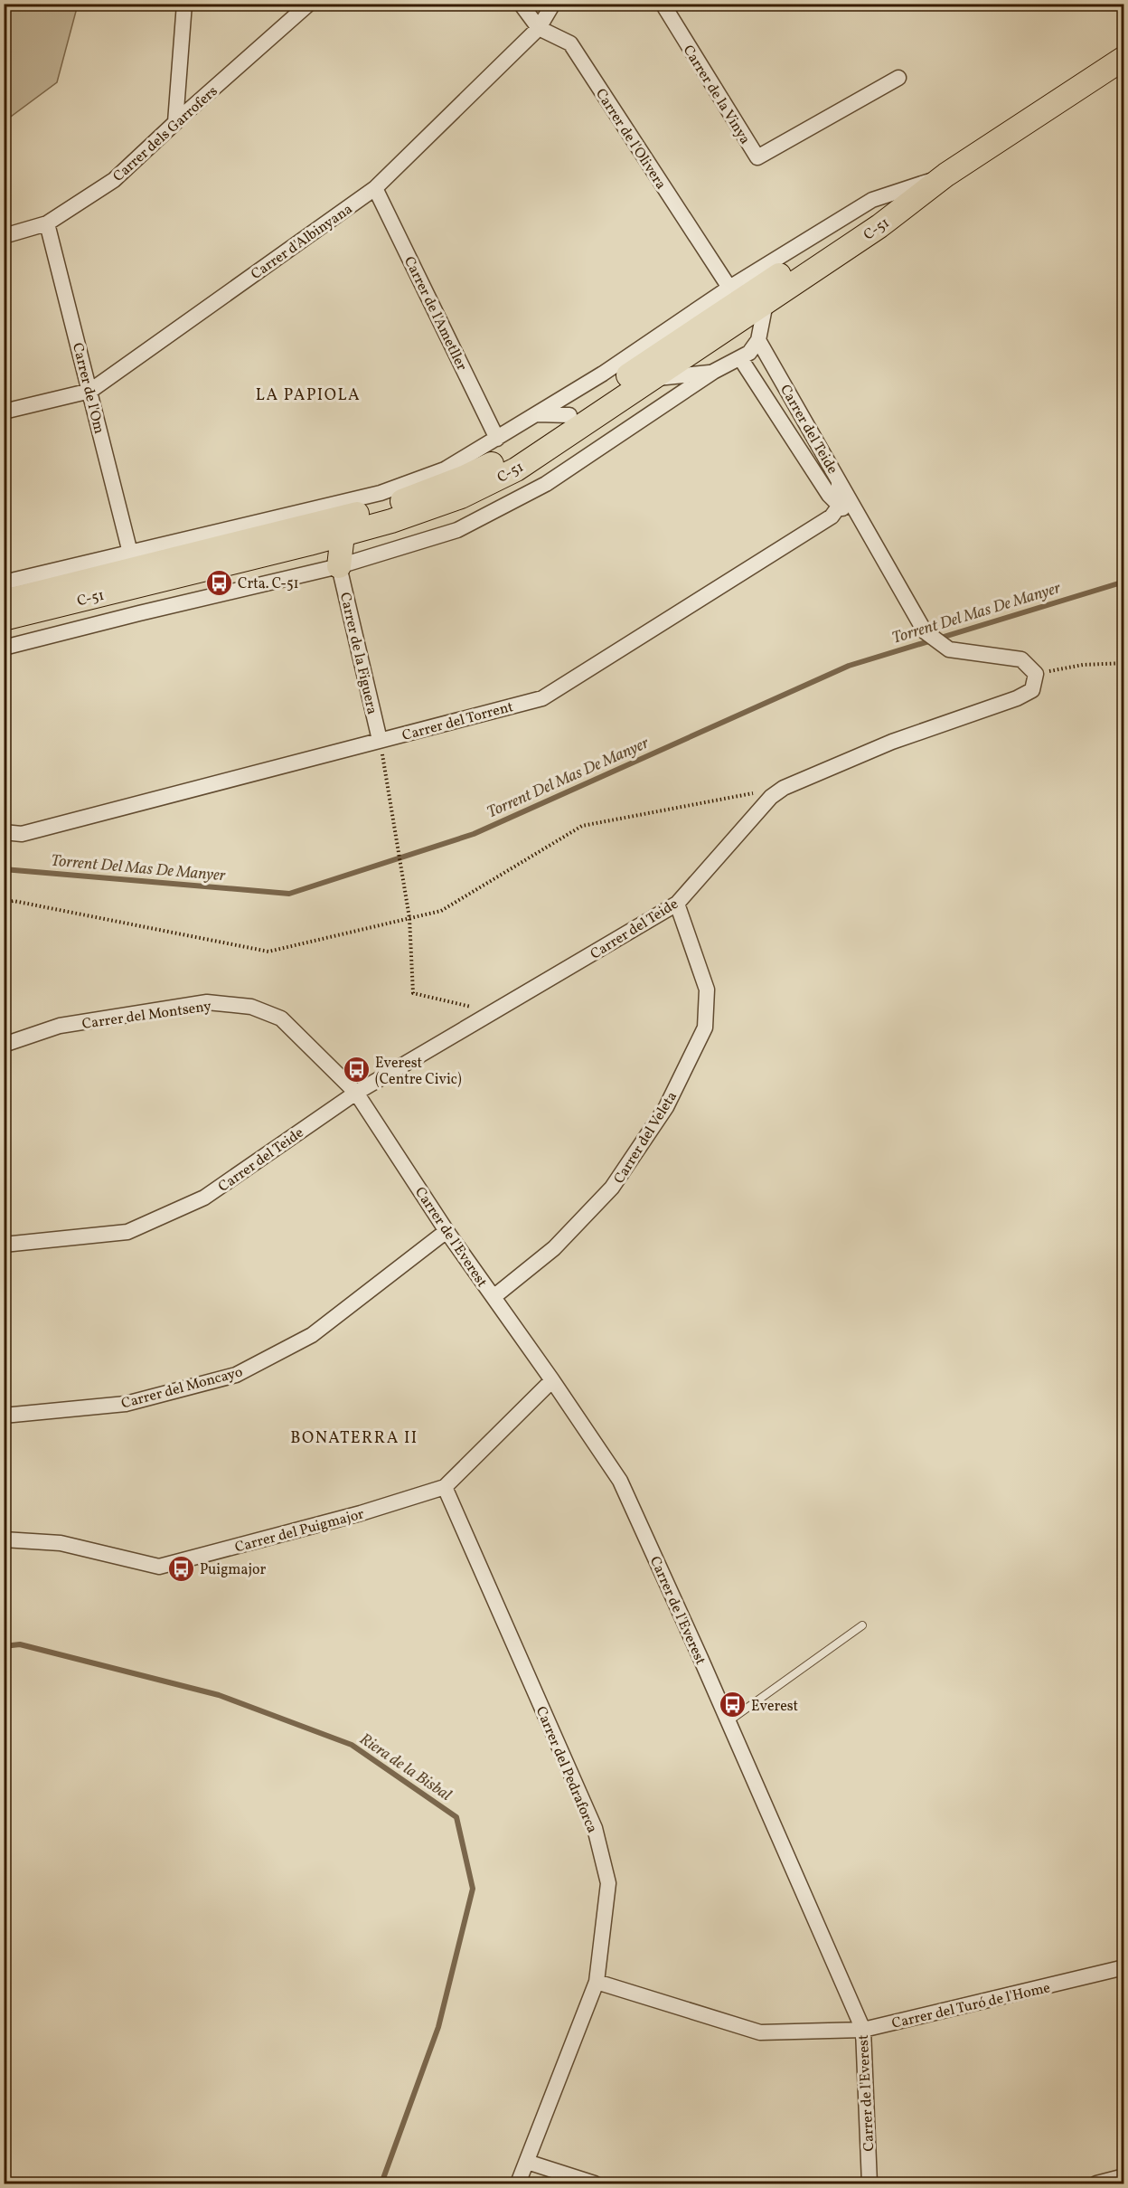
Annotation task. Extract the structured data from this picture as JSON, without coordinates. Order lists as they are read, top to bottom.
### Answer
{
  "streets": {
    "main road": ["C-51"],
    "street": [
      "Carrer de la Vinya",
      "Carrer dels Garrofers",
      "Carrer de l'Olivera",
      "Carrer d'Albinyana",
      "Carrer de l'Ametller",
      "Carrer de l'Om",
      "Carrer del Teide",
      "Carrer de la Figuera",
      "Carrer del Torrent",
      "Carrer del Montseny",
      "Carrer del Veleta",
      "Carrer de l'Everest",
      "Carrer del Moncayo",
      "Carrer del Puigmajor",
      "Carrer del Pedraforca",
      "Carrer del Turó de l'Home"
    ]
  },
  "crossings": [
    ["Carrer dels Garrofers", "Carrer de l'Om"],
    ["Carrer de l'Olivera", "Carrer d'Albinyana"],
    ["C-51", "Carrer de l'Om"],
    ["Carrer d'Albinyana", "Carrer de l'Ametller"],
    ["Carrer d'Albinyana", "Carrer de l'Om"],
    ["Carrer del Teide", "Carrer del Torrent"],
    ["Carrer del Teide", "Carrer del Montseny"],
    ["Carrer del Teide", "Carrer del Veleta"],
    ["Carrer del Teide", "Carrer de l'Everest"],
    ["Carrer de la Figuera", "Carrer del Torrent"],
    ["Carrer del Montseny", "Carrer de l'Everest"],
    ["Carrer del Veleta", "Carrer de l'Everest"],
    ["Carrer de l'Everest", "Carrer del Moncayo"],
    ["Carrer de l'Everest", "Carrer del Puigmajor"],
    ["Carrer de l'Everest", "Carrer del Turó de l'Home"],
    ["Carrer del Puigmajor", "Carrer del Pedraforca"],
    ["Carrer del Pedraforca", "Carrer del Turó de l'Home"]
  ],
  "districts": ["LA PAPIOLA", "BONATERRA II"],
  "water": ["Torrent Del Mas De Manyer", "Riera de la Bisbal"],
  "places": {
    "bus stop": [
      "Crta. C-51",
      "Everest (Centre Civic)",
      "Puigmajor",
      "Everest"
    ]
  }
}
